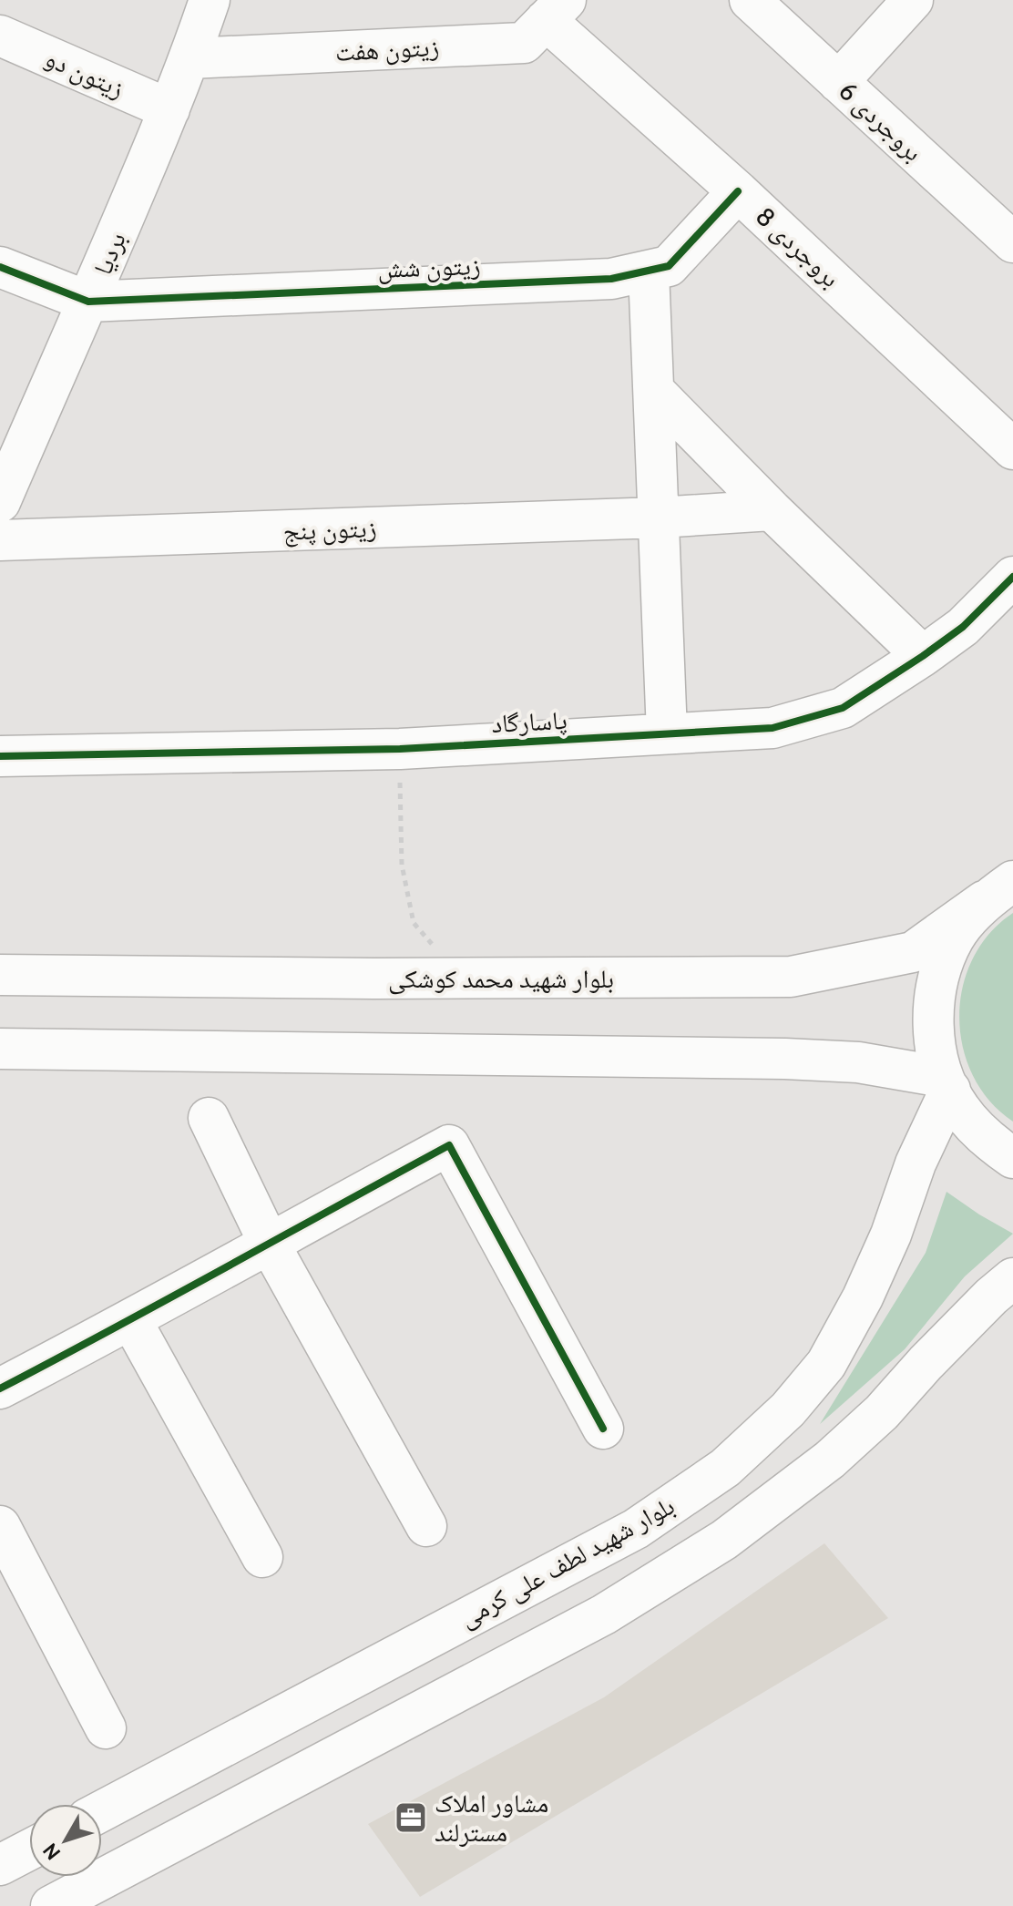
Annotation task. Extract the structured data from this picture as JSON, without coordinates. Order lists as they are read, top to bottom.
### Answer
{
  "streets": {
    "street": [
      "زیتون هفت",
      "زیتون دو",
      "بروجردی 6",
      "بروجردی 8",
      "بردیا",
      "زیتون شش",
      "زیتون پنج",
      "پاسارگاد",
      "بلوار شهید محمد کوشکی",
      "بلوار شهید لطف علی کرمی"
    ]
  },
  "crossings": [
    ["زیتون هفت", "بروجردی 8"],
    ["زیتون هفت", "بردیا"],
    ["زیتون دو", "بردیا"],
    ["بروجردی 8", "زیتون شش"],
    ["بردیا", "زیتون شش"]
  ],
  "places": {
    "office": ["مشاور املاک مسترلند"]
  },
  "north": "bottom left"
}
